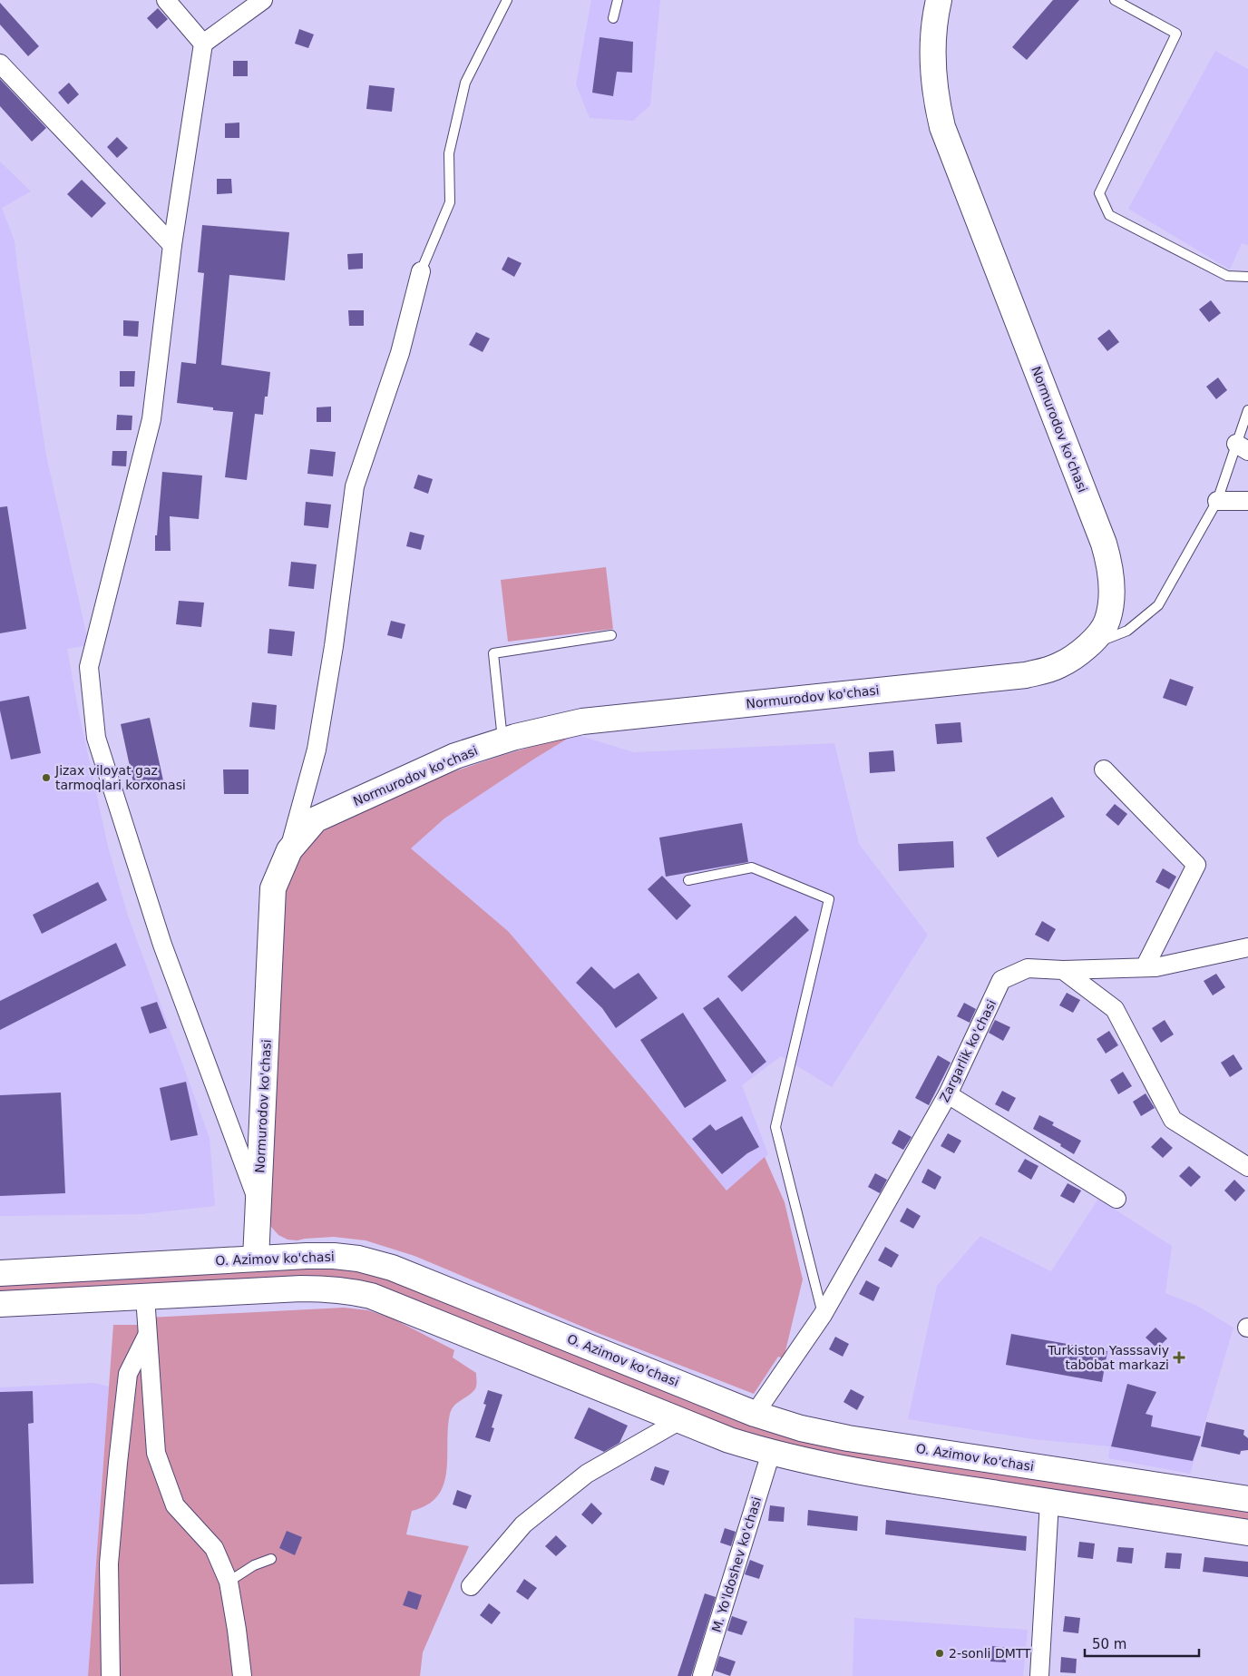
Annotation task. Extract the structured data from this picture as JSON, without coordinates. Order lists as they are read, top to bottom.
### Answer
{
  "streets": {
    "main road": ["Normurodov ko'chasi", "O. Azimov ko'chasi"],
    "street": ["Zargarlik ko'chasi", "M. Yo'ldoshev ko'chasi"]
  },
  "crossings": [
    ["Normurodov ko'chasi", "O. Azimov ko'chasi"],
    ["Zargarlik ko'chasi", "O. Azimov ko'chasi"]
  ],
  "places": {
    "other": ["Jizax viloyat gaz tarmoqlari korxonasi", "2-sonli DMTT"],
    "health": ["Turkiston Yasssaviy tabobat markazi"]
  },
  "scale_bar": "50 m"
}
